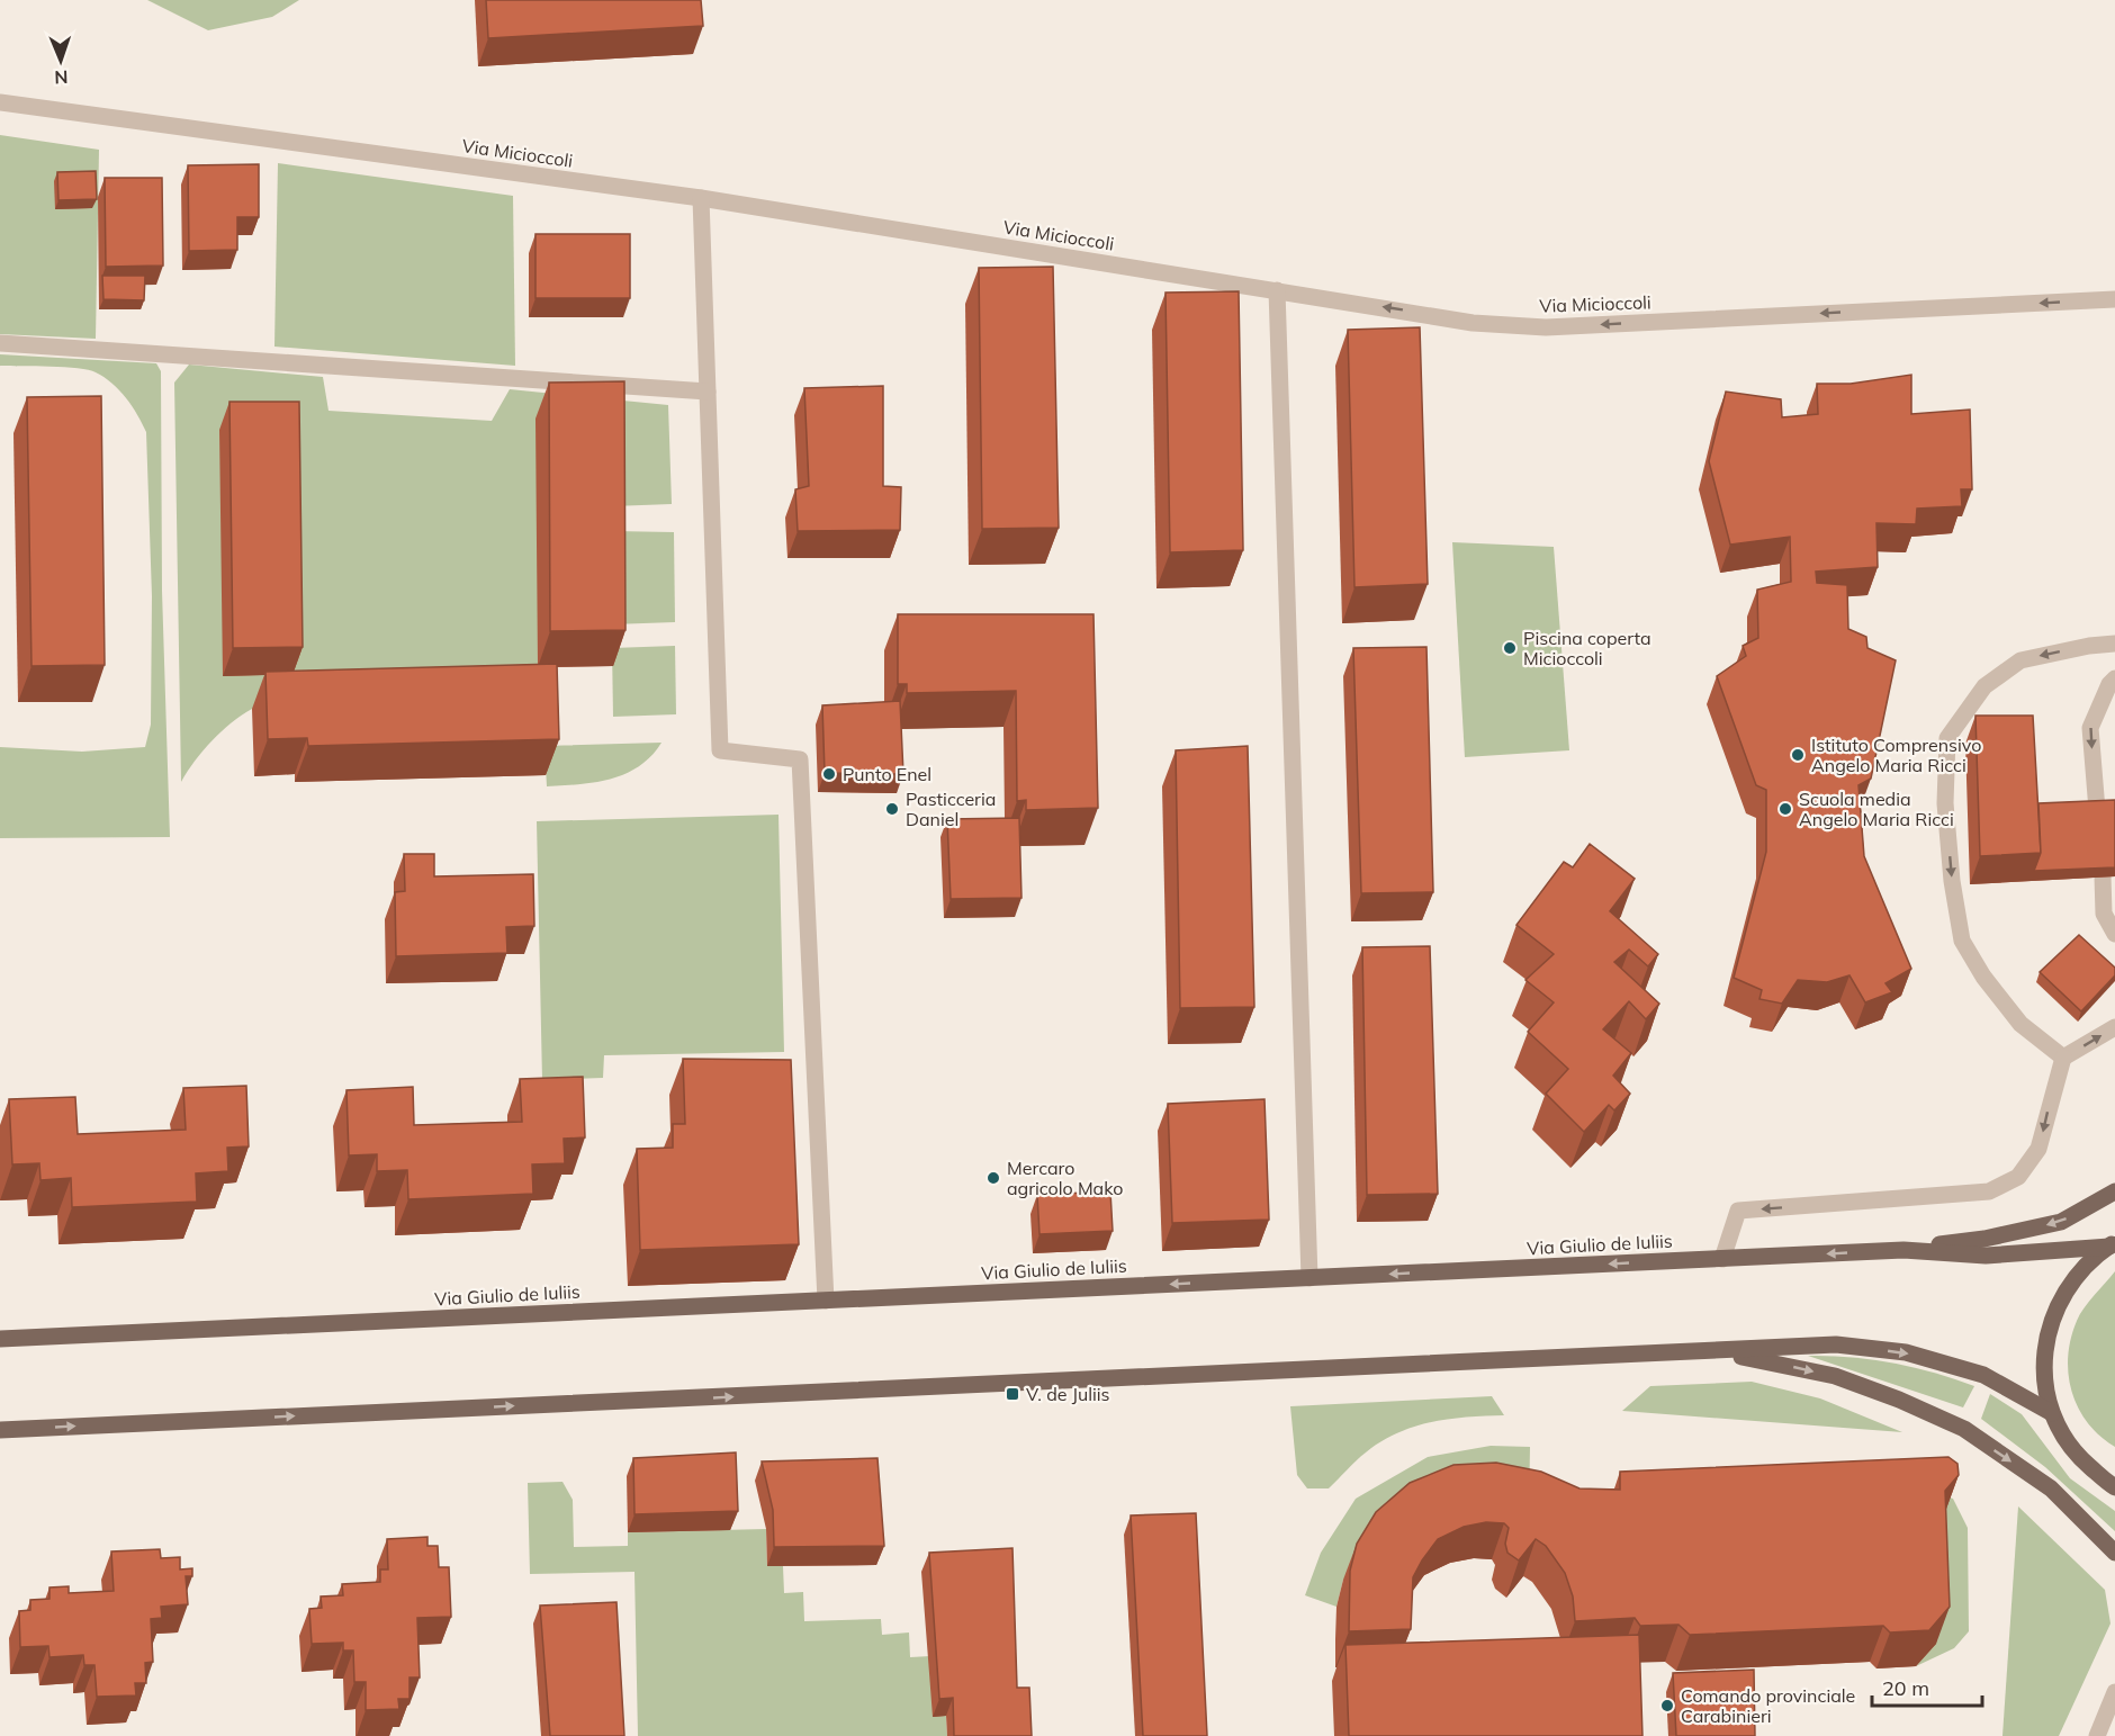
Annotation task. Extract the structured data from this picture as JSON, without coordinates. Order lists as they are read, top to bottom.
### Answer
{
  "streets": {
    "main road": ["Via Giulio de Iuliis"],
    "street": ["Via Micioccoli"]
  },
  "one_way": ["Via Micioccoli"],
  "places": {
    "other": [
      "Piscina coperta Micioccoli",
      "Istituto Comprensivo Angelo Maria Ricci",
      "Punto Enel",
      "Pasticceria Daniel",
      "Scuola media Angelo Maria Ricci",
      "Mercaro agricolo Mako",
      "Comando provinciale Carabinieri"
    ],
    "transit": ["V. de Juliis"]
  },
  "scale_bar": "20 m",
  "north": "bottom"
}
